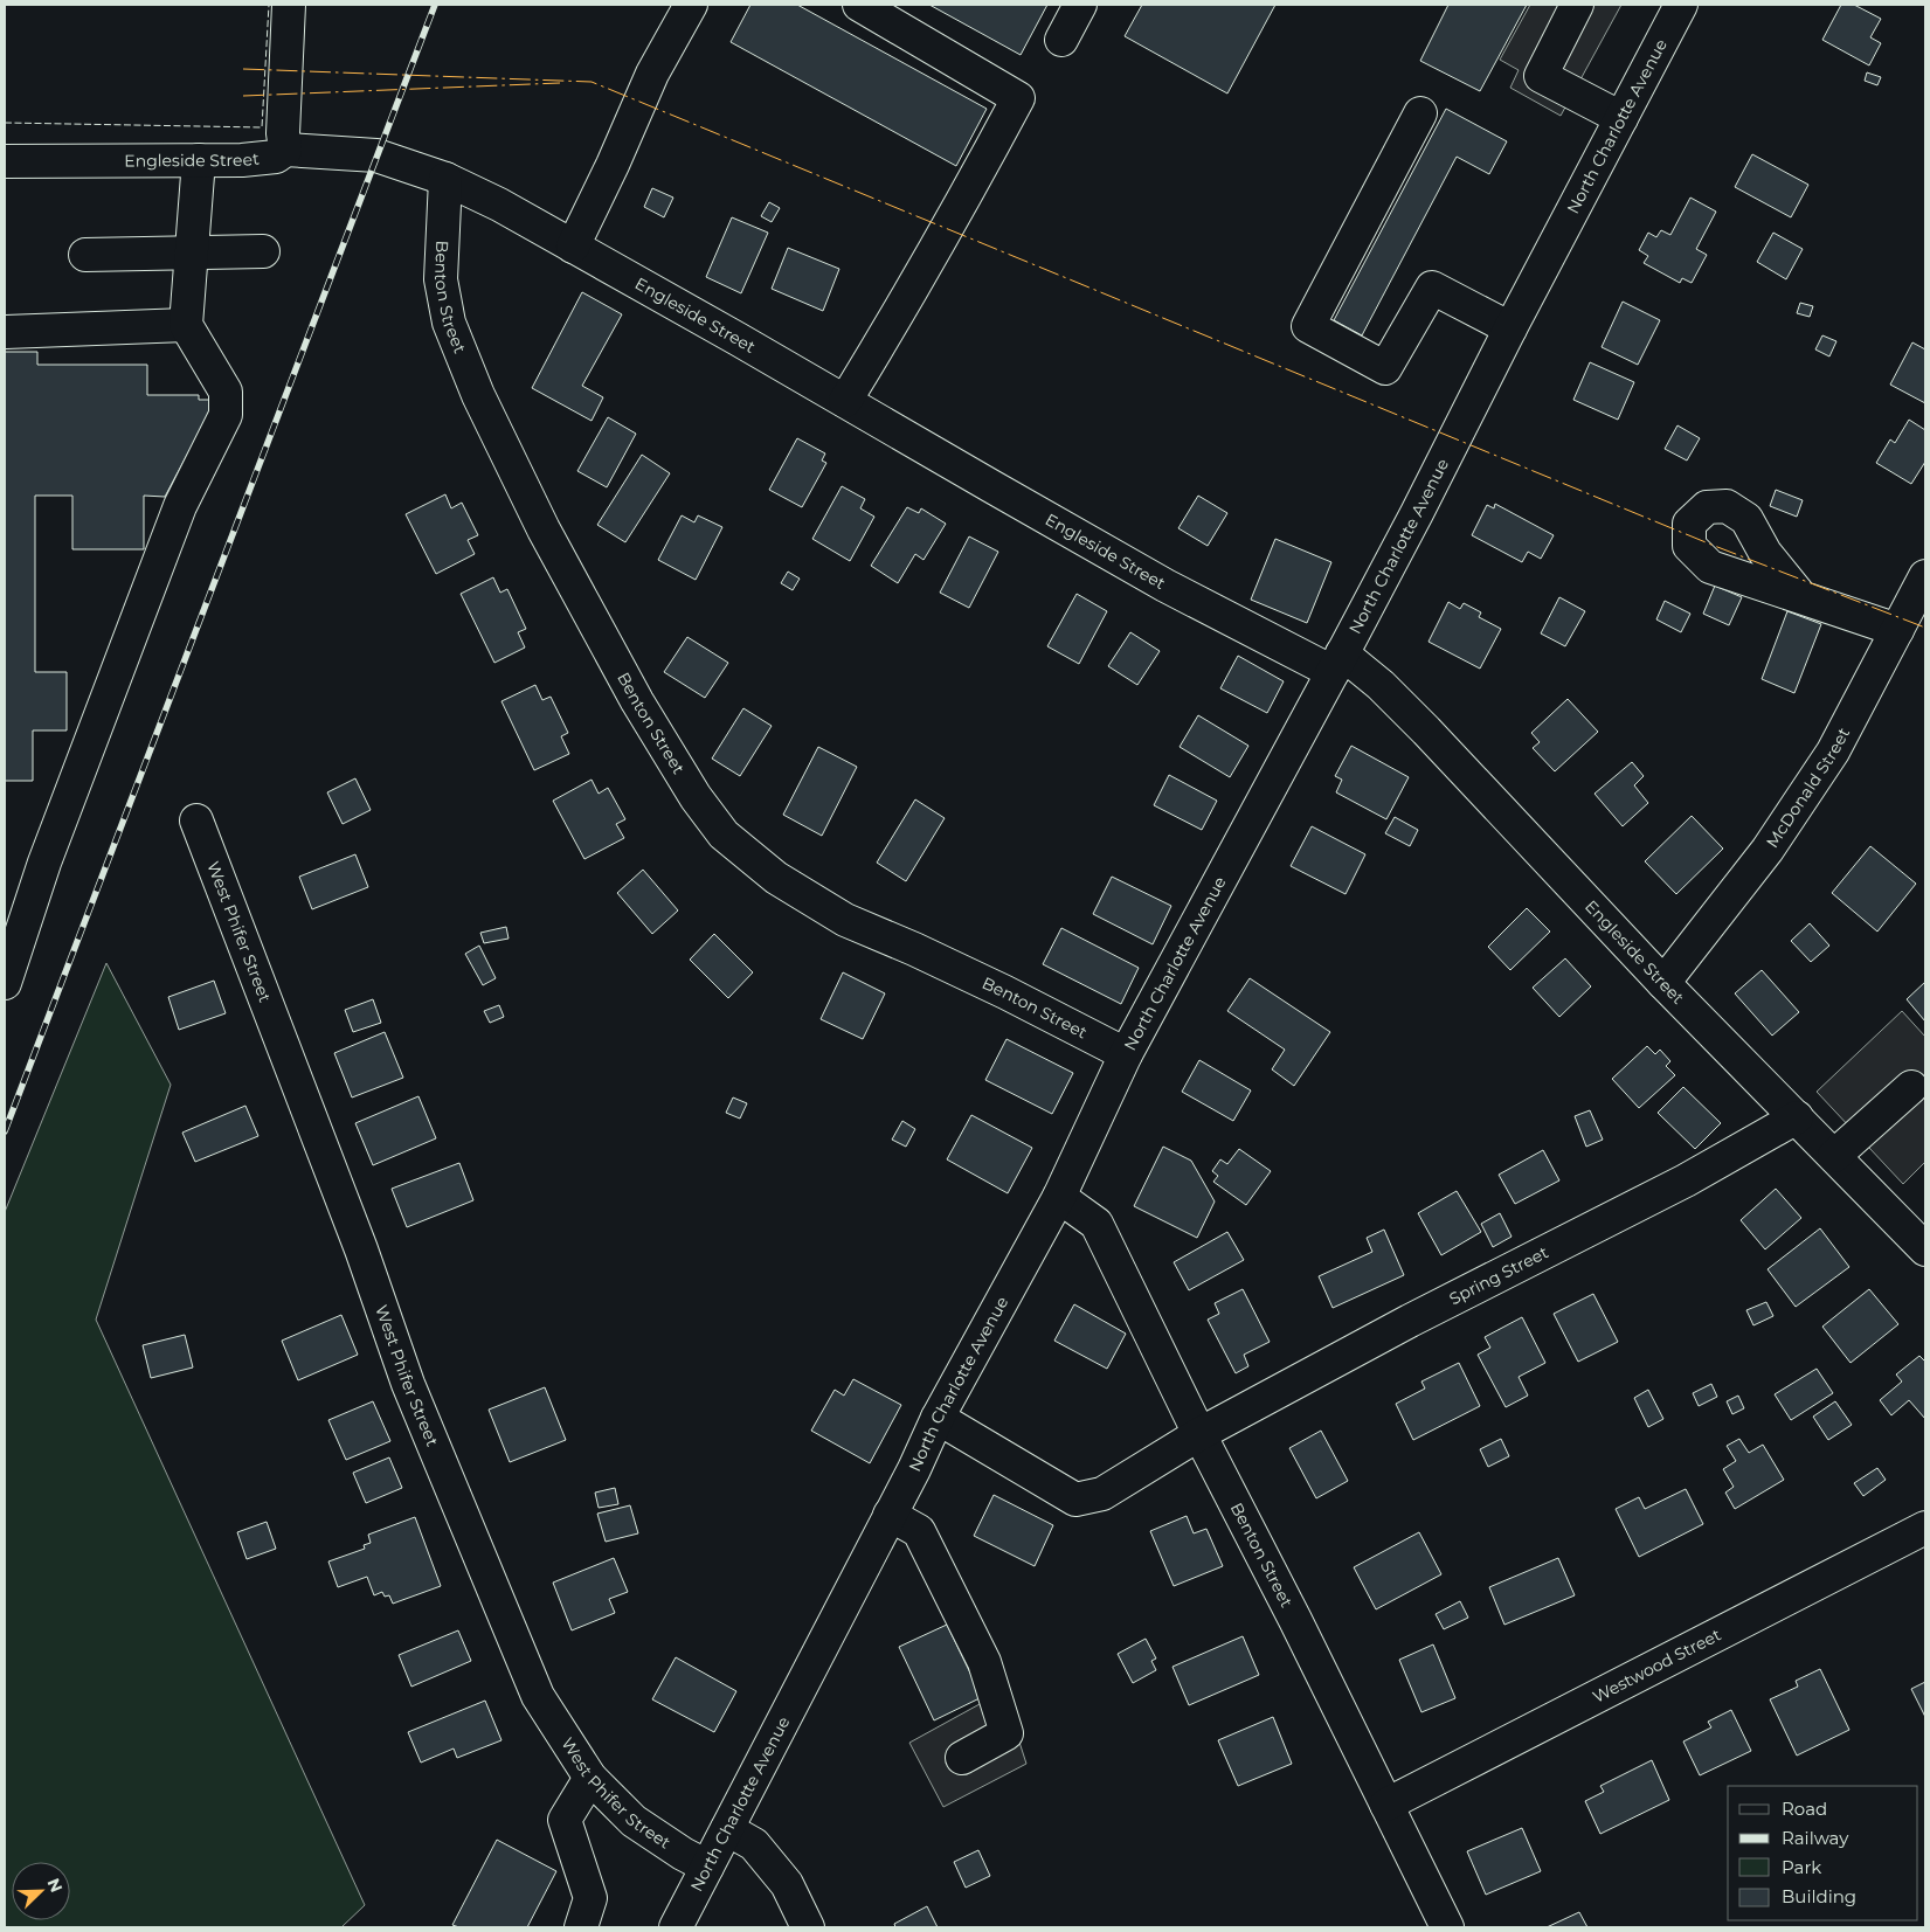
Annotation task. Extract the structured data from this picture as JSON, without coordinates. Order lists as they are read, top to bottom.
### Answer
{
  "streets": {
    "street": [
      "North Charlotte Avenue",
      "Engleside Street",
      "Benton Street",
      "McDonald Street",
      "West Phifer Street",
      "Spring Street",
      "Westwood Street"
    ]
  },
  "crossings": [
    ["North Charlotte Avenue", "Engleside Street"],
    ["North Charlotte Avenue", "Benton Street"],
    ["North Charlotte Avenue", "West Phifer Street"],
    ["North Charlotte Avenue", "Spring Street"],
    ["Engleside Street", "Benton Street"],
    ["Engleside Street", "McDonald Street"],
    ["Engleside Street", "Spring Street"],
    ["Benton Street", "Spring Street"],
    ["Benton Street", "Westwood Street"]
  ],
  "legend": [
    "Road",
    "Railway",
    "Park",
    "Building"
  ],
  "north": "top right"
}
